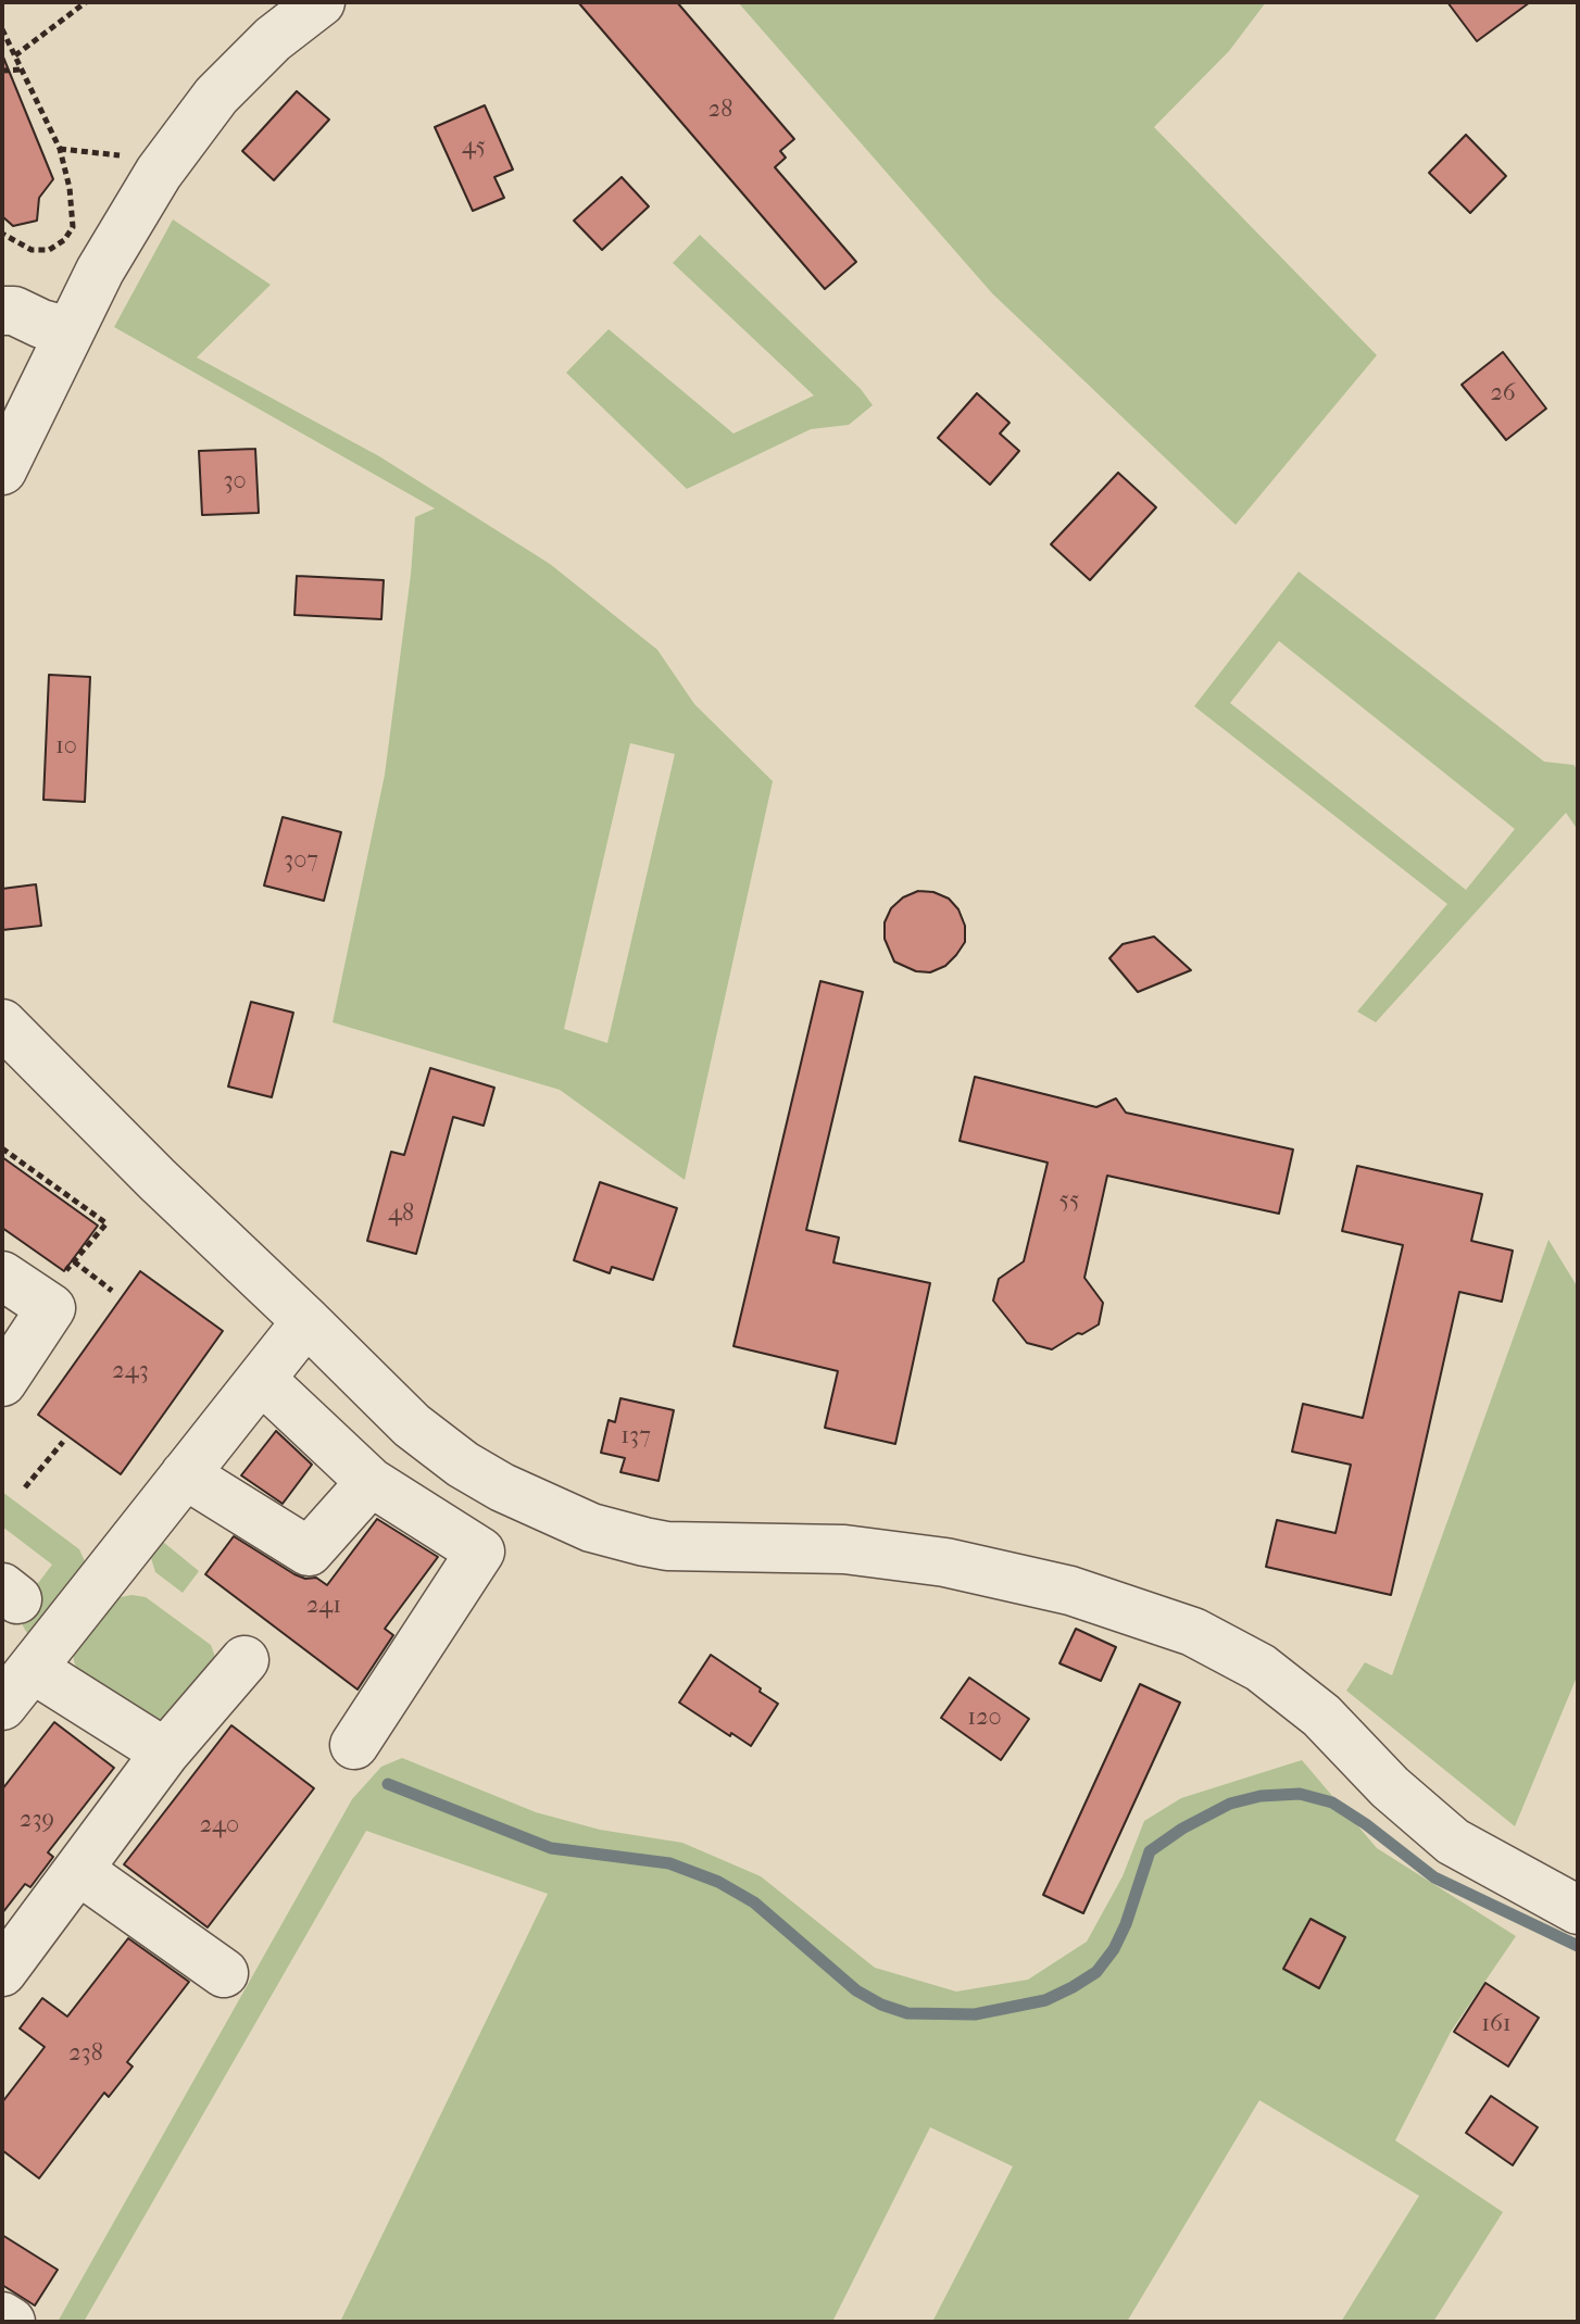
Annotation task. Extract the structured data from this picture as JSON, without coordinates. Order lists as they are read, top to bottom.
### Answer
{
  "house_numbers": [
    "28",
    "45",
    "26",
    "30",
    "10",
    "307",
    "55",
    "48",
    "243",
    "137",
    "241",
    "120",
    "239",
    "240",
    "161",
    "238"
  ]
}
